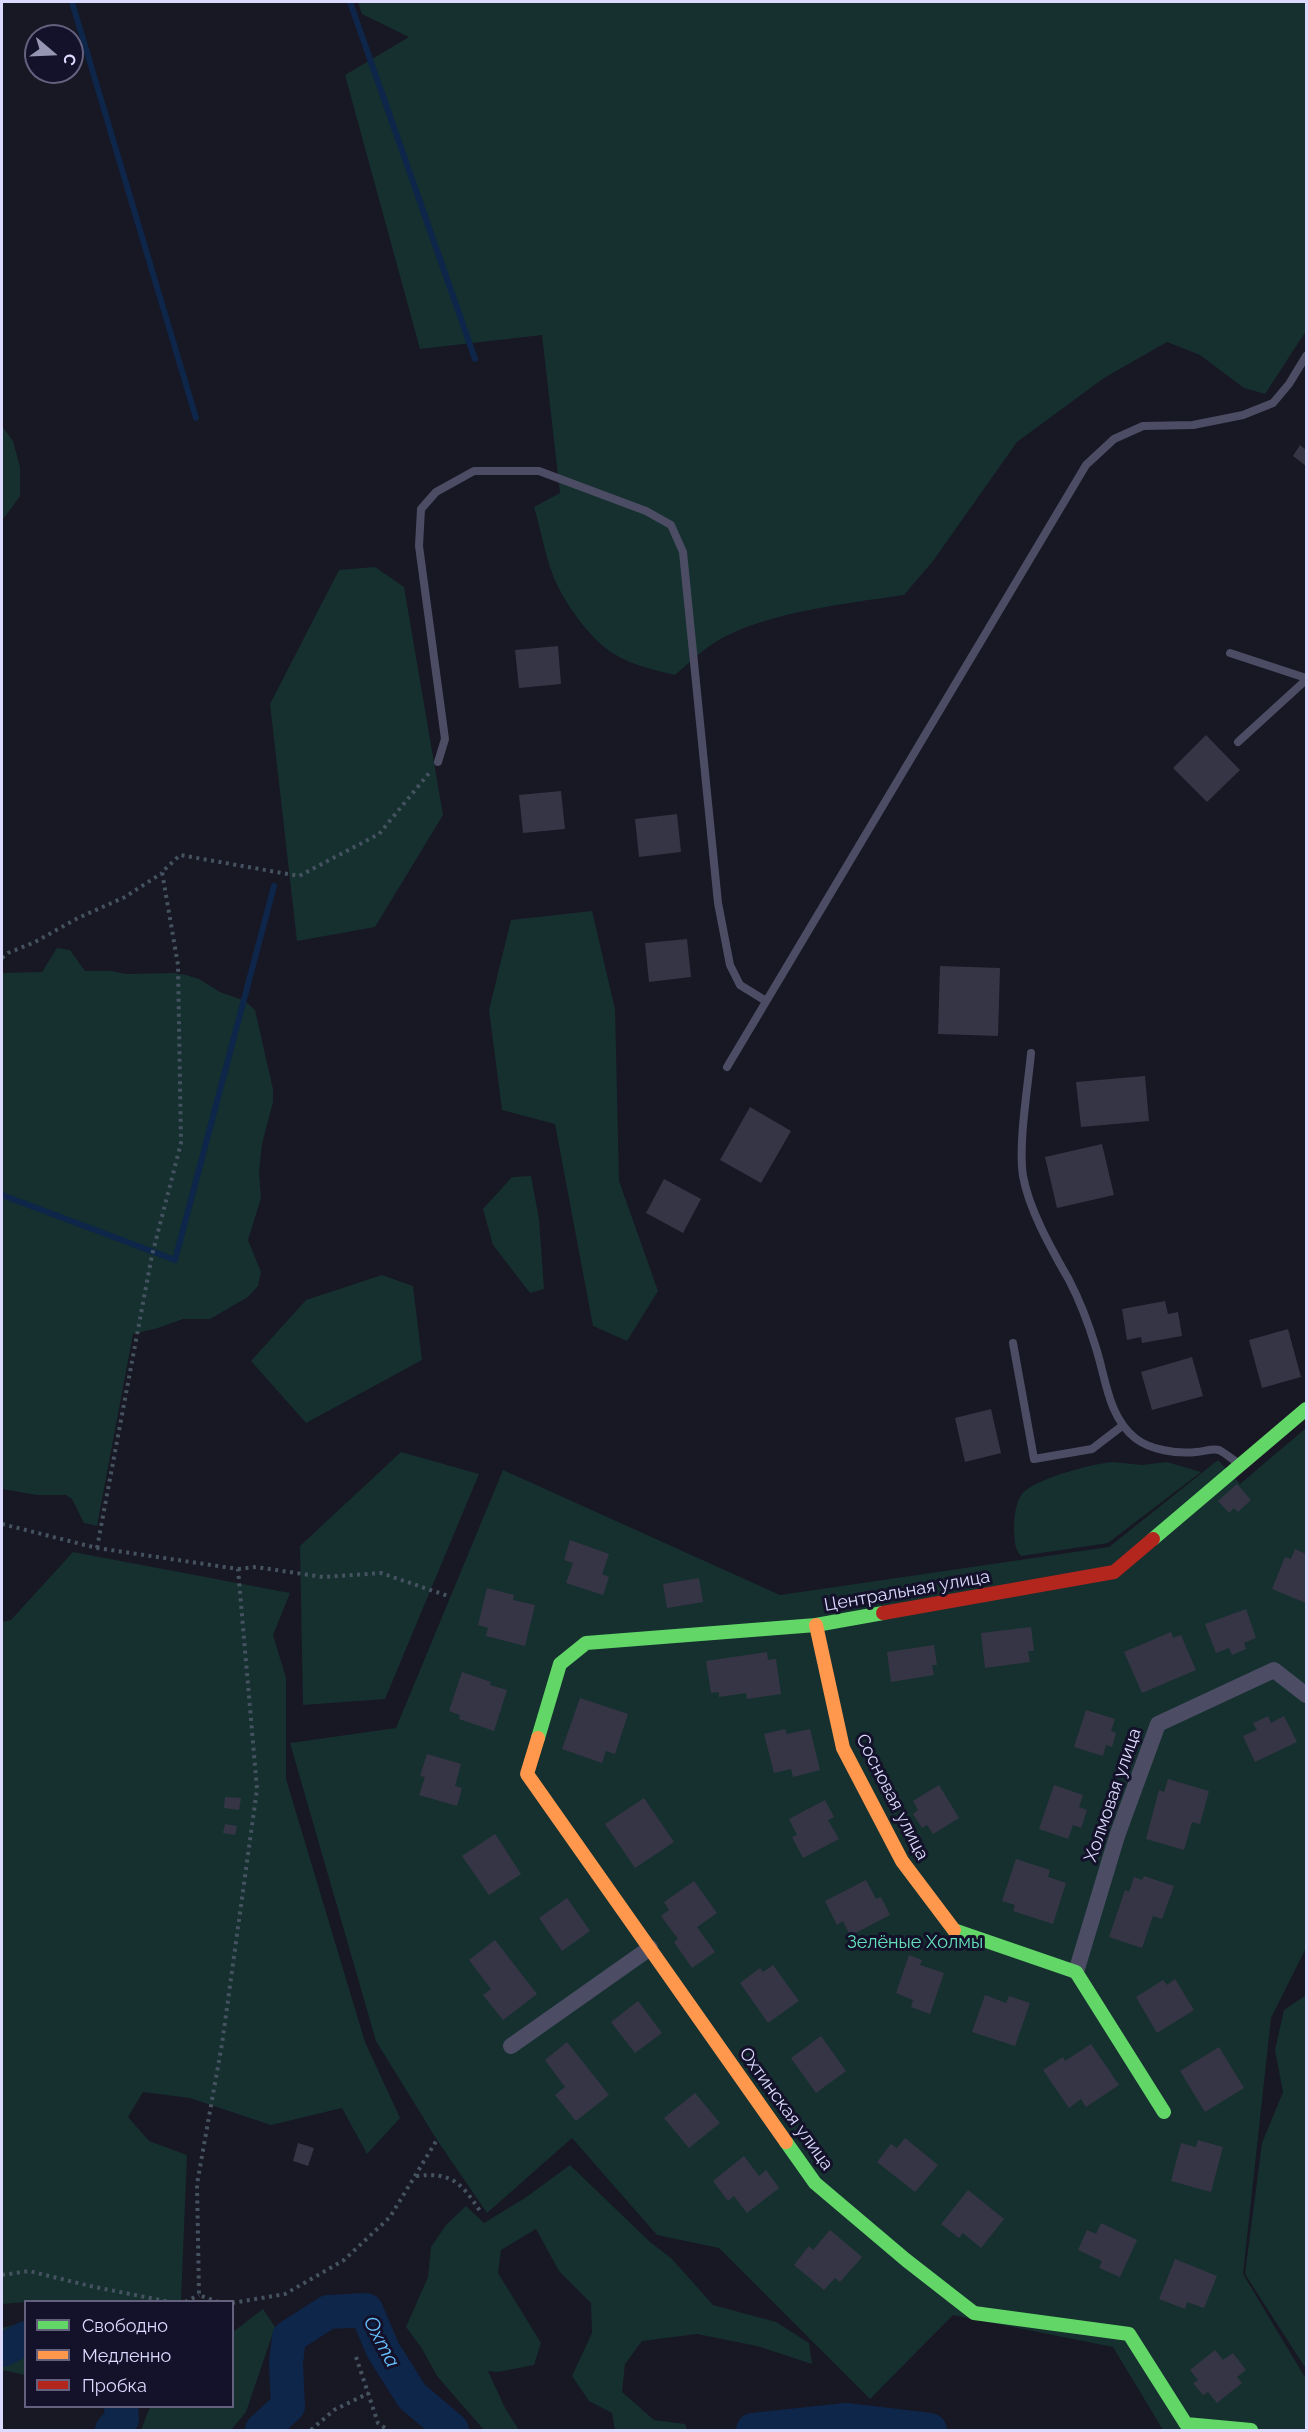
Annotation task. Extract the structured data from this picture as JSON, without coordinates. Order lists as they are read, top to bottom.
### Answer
{
  "streets": {
    "street": [
      "Центральная улица",
      "Холмовая улица",
      "Сосновая улица",
      "Охтинская улица"
    ]
  },
  "crossings": [
    ["Центральная улица", "Сосновая улица"],
    ["Центральная улица", "Охтинская улица"],
    ["Холмовая улица", "Сосновая улица"]
  ],
  "water": ["Охта"],
  "parks": ["Зелёные Холмы"],
  "legend": ["Свободно", "Медленно", "Пробка"],
  "north": "right"
}
